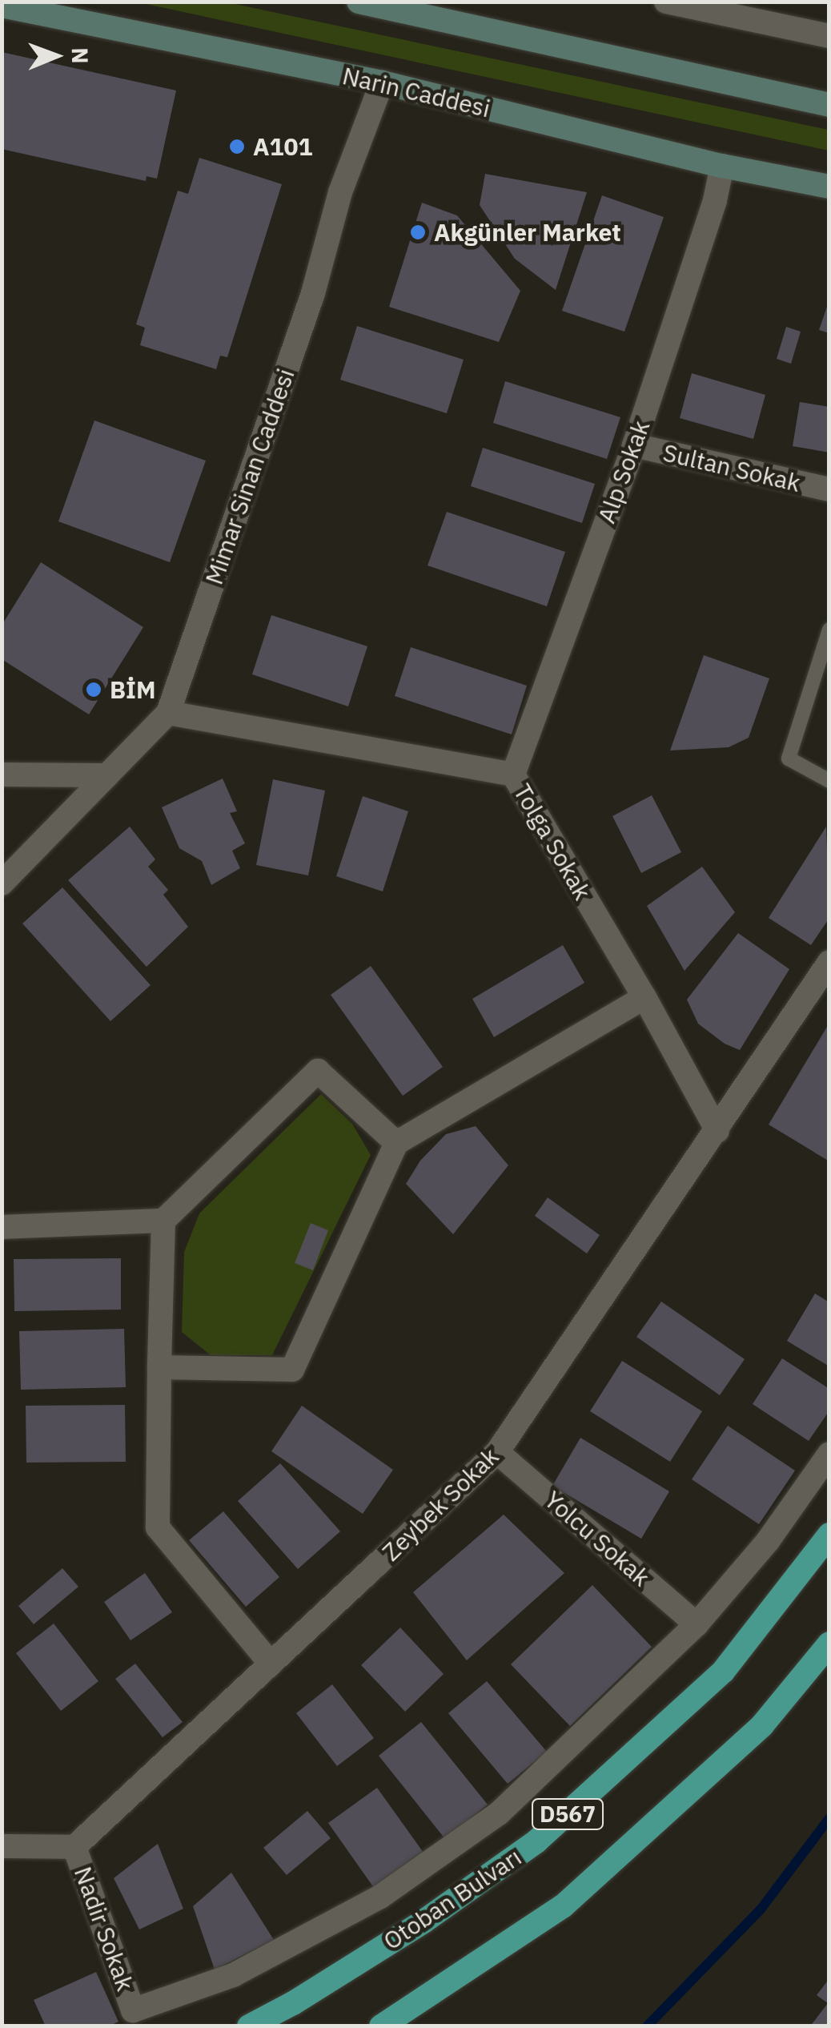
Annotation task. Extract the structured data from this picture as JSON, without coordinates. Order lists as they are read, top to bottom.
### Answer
{
  "streets": {
    "highway": ["D567", "Otoban Bulvarı"],
    "main road": ["Narin Caddesi"],
    "street": [
      "Sultan Sokak",
      "Alp Sokak",
      "Mimar Sinan Caddesi",
      "Tolga Sokak",
      "Zeybek Sokak",
      "Yolcu Sokak",
      "Nadir Sokak"
    ]
  },
  "crossings": [
    ["Narin Caddesi", "Alp Sokak"],
    ["Narin Caddesi", "Mimar Sinan Caddesi"],
    ["Sultan Sokak", "Alp Sokak"],
    ["Alp Sokak", "Tolga Sokak"],
    ["Mimar Sinan Caddesi", "Tolga Sokak"],
    ["Tolga Sokak", "Zeybek Sokak"],
    ["Zeybek Sokak", "Yolcu Sokak"],
    ["Zeybek Sokak", "Nadir Sokak"],
    ["Yolcu Sokak", "Nadir Sokak"]
  ],
  "places": ["A101", "Akgünler Market", "BİM"],
  "north": "right"
}
